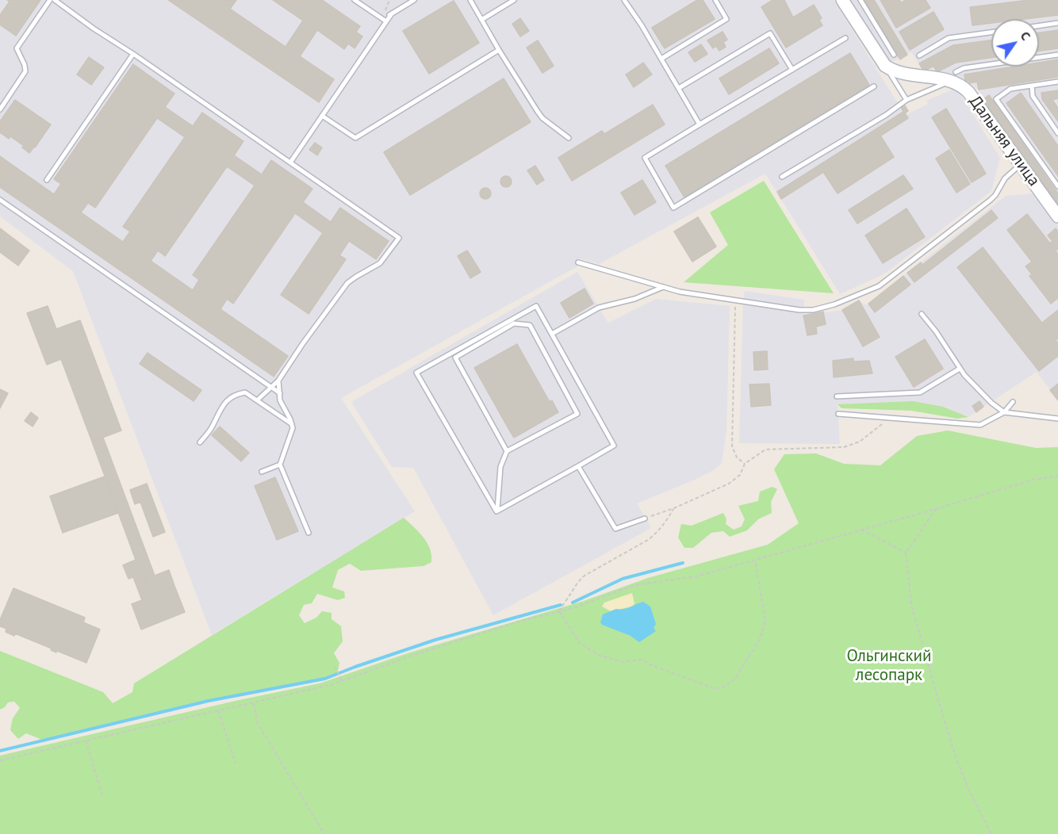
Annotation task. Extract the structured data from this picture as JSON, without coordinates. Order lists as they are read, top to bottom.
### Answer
{
  "streets": {
    "street": ["Дальняя улица"]
  },
  "parks": ["Ольгинский лесопарк"],
  "north": "top right"
}
